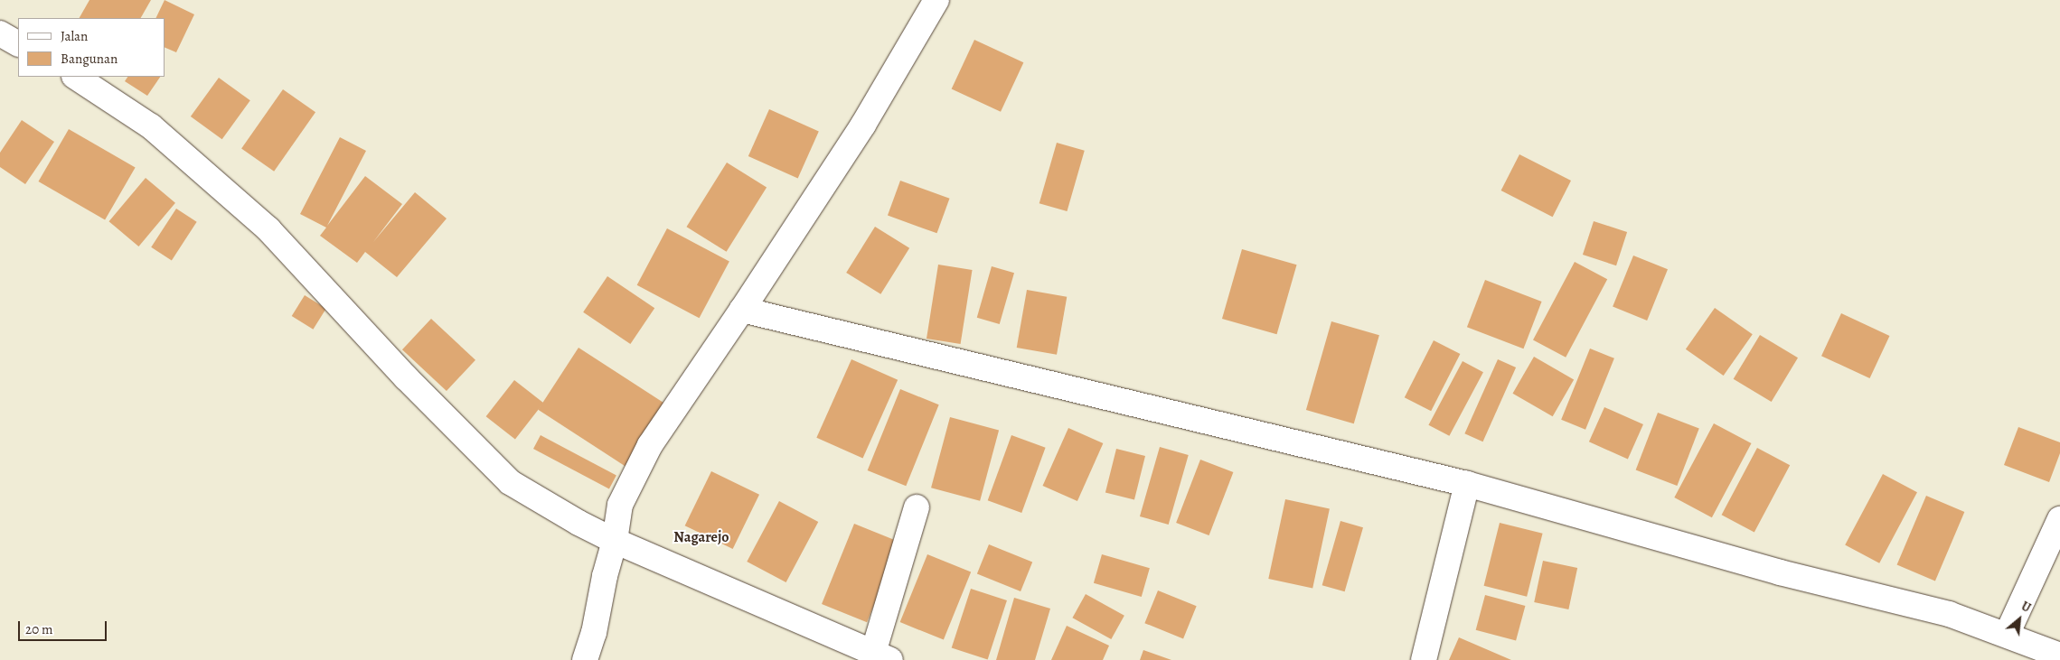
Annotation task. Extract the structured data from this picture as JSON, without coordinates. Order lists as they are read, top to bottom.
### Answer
{
  "districts": ["Nagarejo"],
  "legend": ["Jalan", "Bangunan"],
  "scale_bar": "20 m",
  "north": "top right"
}
